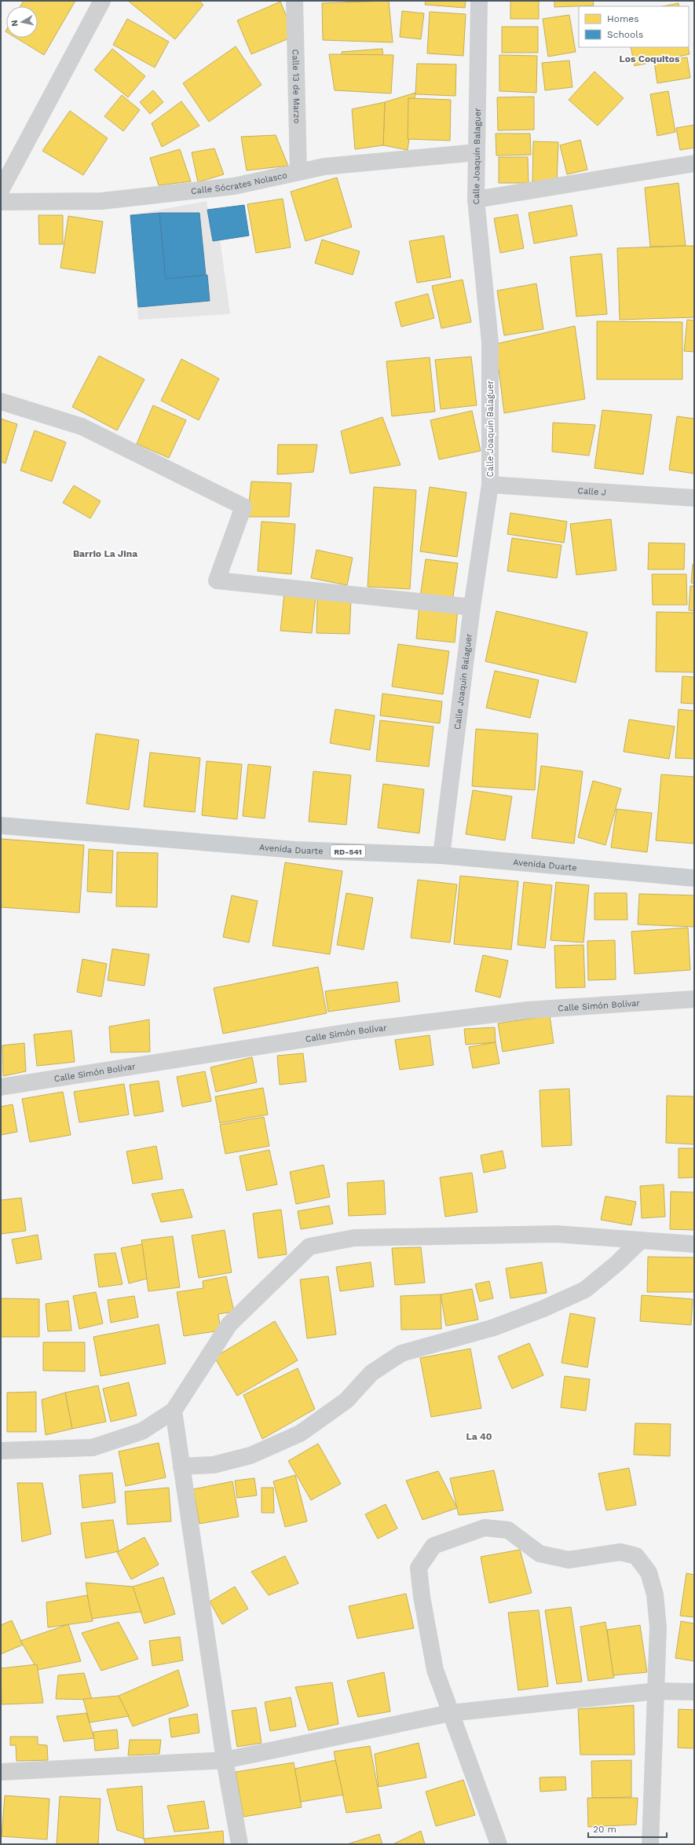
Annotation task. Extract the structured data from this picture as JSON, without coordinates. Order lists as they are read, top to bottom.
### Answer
{
  "streets": {
    "main road": ["Calle Joaquín Balaguer", "Avenida Duarte", "RD-541"],
    "street": [
      "Calle 13 de Marzo",
      "Calle Sócrates Nolasco",
      "Calle J",
      "Calle Simón Bolívar"
    ]
  },
  "crossings": [
    ["Calle 13 de Marzo", "Calle Sócrates Nolasco"],
    ["Calle Joaquín Balaguer", "Calle Sócrates Nolasco"],
    ["Calle Joaquín Balaguer", "Calle J"],
    ["Calle Joaquín Balaguer", "Avenida Duarte"]
  ],
  "districts": ["Los Coquitos", "Barrio La Jina", "La 40"],
  "legend": ["Homes", "Schools"],
  "scale_bar": "20 m",
  "north": "left"
}
